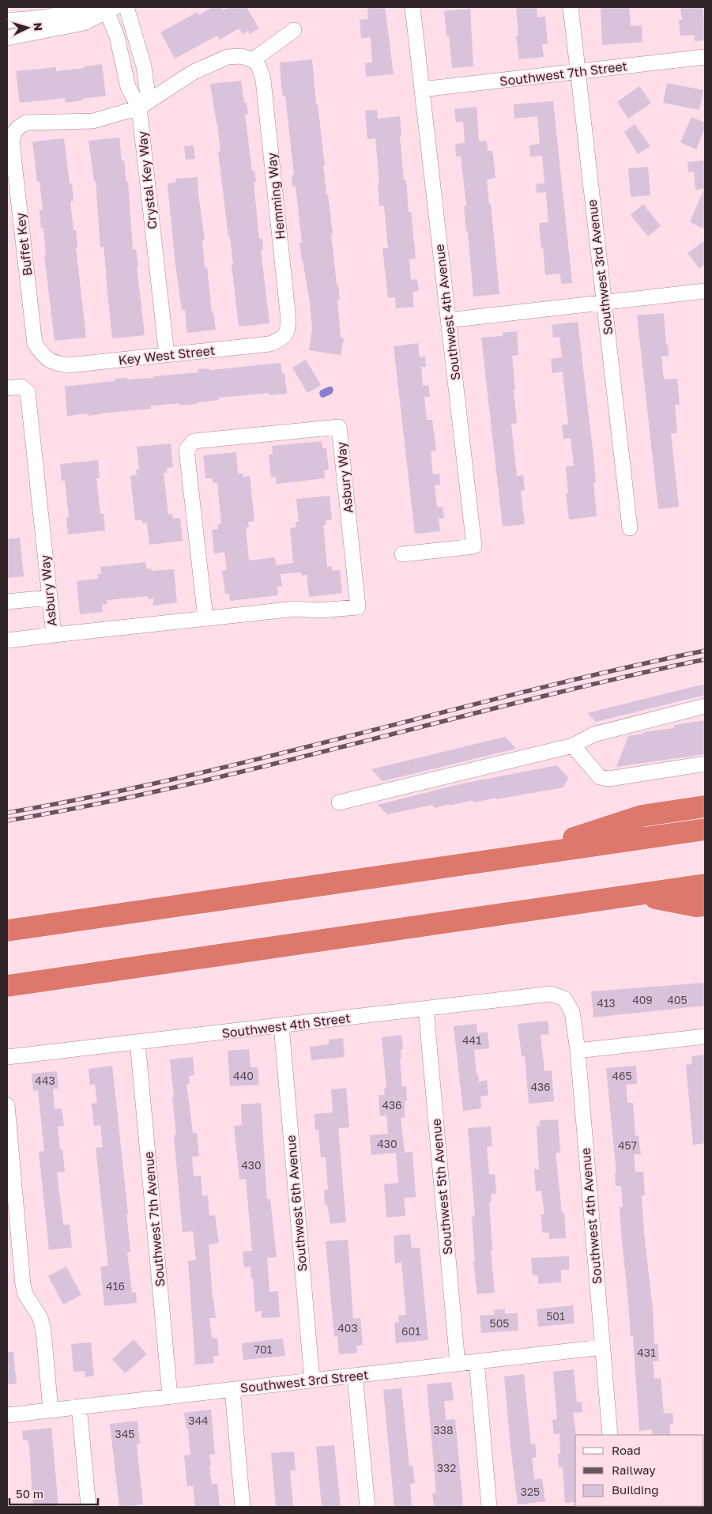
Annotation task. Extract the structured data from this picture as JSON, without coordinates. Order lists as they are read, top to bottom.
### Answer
{
  "streets": {
    "street": [
      "Southwest 7th Street",
      "Crystal Key Way",
      "Hemming Way",
      "Buffet Key",
      "Southwest 3rd Avenue",
      "Southwest 4th Avenue",
      "Key West Street",
      "Asbury Way",
      "Southwest 4th Street",
      "Southwest 5th Avenue",
      "Southwest 6th Avenue",
      "Southwest 7th Avenue",
      "Southwest 3rd Street"
    ]
  },
  "crossings": [
    ["Southwest 7th Street", "Southwest 3rd Avenue"],
    ["Southwest 7th Street", "Southwest 4th Avenue"],
    ["Crystal Key Way", "Buffet Key"],
    ["Crystal Key Way", "Key West Street"],
    ["Hemming Way", "Key West Street"],
    ["Buffet Key", "Key West Street"],
    ["Southwest 4th Avenue", "Southwest 4th Street"],
    ["Southwest 4th Avenue", "Southwest 3rd Street"],
    ["Southwest 4th Street", "Southwest 5th Avenue"],
    ["Southwest 4th Street", "Southwest 6th Avenue"],
    ["Southwest 4th Street", "Southwest 7th Avenue"],
    ["Southwest 5th Avenue", "Southwest 3rd Street"],
    ["Southwest 6th Avenue", "Southwest 3rd Street"],
    ["Southwest 7th Avenue", "Southwest 3rd Street"]
  ],
  "house_numbers": [
    "409",
    "405",
    "413",
    "441",
    "440",
    "465",
    "443",
    "436",
    "436",
    "430",
    "457",
    "430",
    "416",
    "501",
    "505",
    "403",
    "601",
    "701",
    "431",
    "344",
    "338",
    "345",
    "332",
    "325"
  ],
  "legend": ["Road", "Railway", "Building"],
  "scale_bar": "50 m",
  "north": "right"
}
